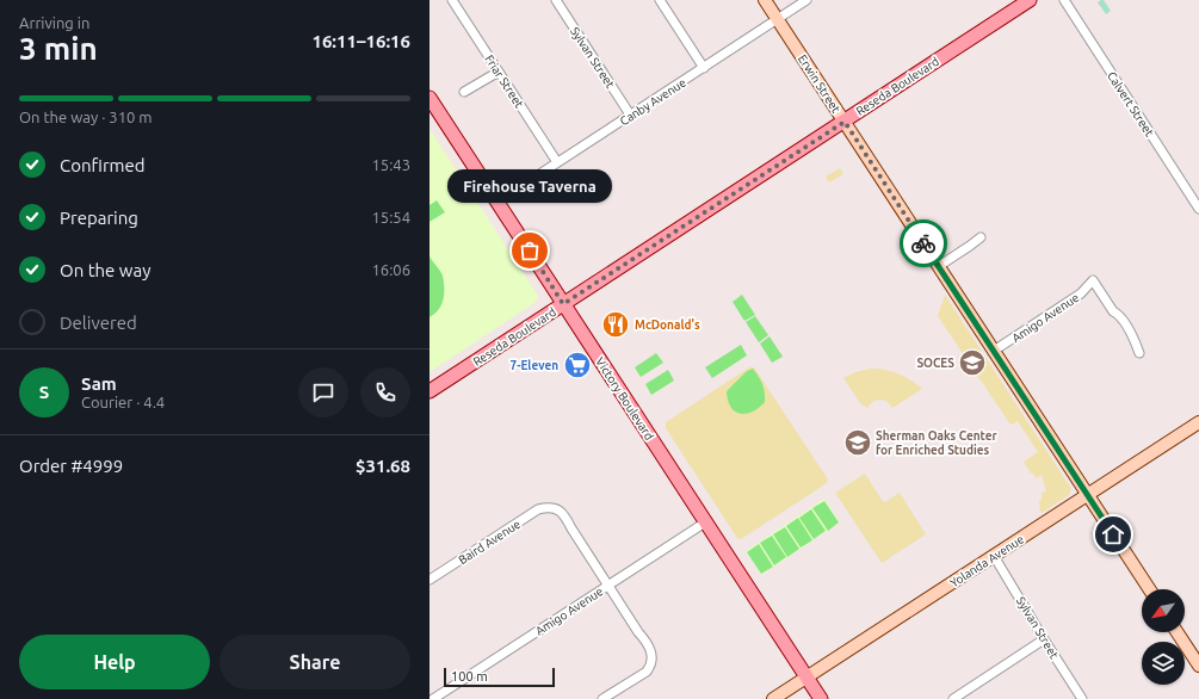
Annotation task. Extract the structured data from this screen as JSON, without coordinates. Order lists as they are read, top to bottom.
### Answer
{
  "streets": {
    "main road": ["Reseda Boulevard", "Victory Boulevard"],
    "street": [
      "Sylvan Street",
      "Friar Street",
      "Erwin Street",
      "Canby Avenue",
      "Calvert Street",
      "Amigo Avenue",
      "Baird Avenue",
      "Yolanda Avenue"
    ]
  },
  "crossings": [
    ["Sylvan Street", "Canby Avenue"],
    ["Sylvan Street", "Yolanda Avenue"],
    ["Friar Street", "Canby Avenue"],
    ["Erwin Street", "Reseda Boulevard"],
    ["Erwin Street", "Canby Avenue"],
    ["Erwin Street", "Amigo Avenue"],
    ["Erwin Street", "Yolanda Avenue"],
    ["Reseda Boulevard", "Victory Boulevard"],
    ["Canby Avenue", "Victory Boulevard"],
    ["Amigo Avenue", "Victory Boulevard"],
    ["Amigo Avenue", "Baird Avenue"],
    ["Victory Boulevard", "Yolanda Avenue"]
  ],
  "places": {
    "other": ["Firehouse Taverna"],
    "restaurant": ["McDonald's"],
    "school or university": ["SOCES", "Sherman Oaks Center for Enriched Studies"],
    "supermarket": ["7-Eleven"]
  },
  "scale_bar": "100 m",
  "north": "bottom left",
  "page": {
    "heading": ["3 min", "Arriving in", "16:11–16:16"],
    "panel": [
      "Sam",
      "Courier · 4.4",
      "Order #4999",
      "$31.68"
    ],
    "bar": "On the way · 310 m",
    "list": [
      ["Confirmed", "15:43"],
      ["Preparing", "15:54"],
      ["On the way", "16:06"],
      "Delivered"
    ],
    "bubble": "Firehouse Taverna",
    "round": "S",
    "buttons": ["Help", "Share"],
    "scale": "100 m"
  }
}
